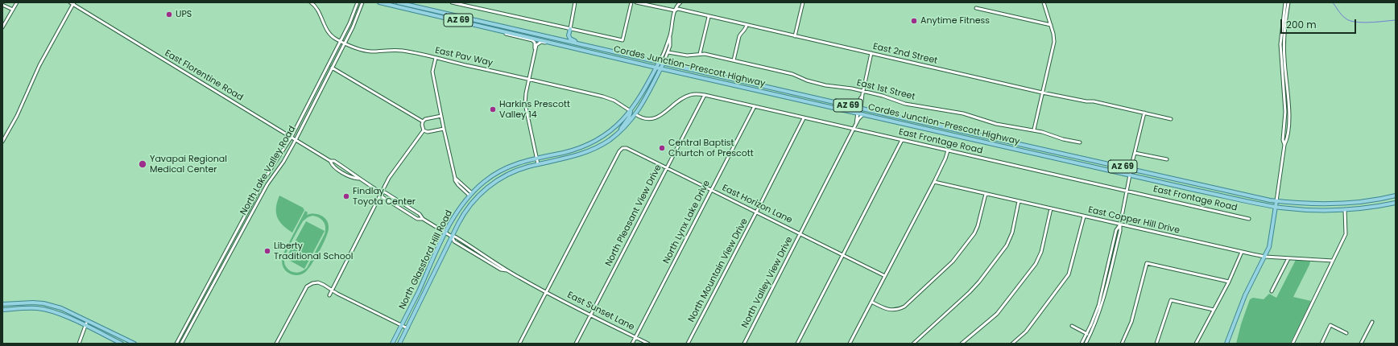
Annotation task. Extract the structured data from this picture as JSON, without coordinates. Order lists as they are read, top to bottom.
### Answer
{
  "streets": {
    "main road": ["AZ 69", "Cordes Junction–Prescott Highway", "North Glassford Hill Road"],
    "street": [
      "East 2nd Street",
      "East Pav Way",
      "East Florentine Road",
      "East 1st Street",
      "East Frontage Road",
      "North Lake Valley Road",
      "East Horizon Lane",
      "North Pleasant View Drive",
      "East Copper Hill Drive",
      "North Lynx Lake Drive",
      "North Mountain View Drive",
      "North Valley View Drive",
      "East Sunset Lane"
    ]
  },
  "crossings": [
    ["East 2nd Street", "North Valley View Drive"],
    ["East Pav Way", "North Lake Valley Road"],
    ["East Pav Way", "North Glassford Hill Road"],
    ["Cordes Junction–Prescott Highway", "North Glassford Hill Road"],
    ["Cordes Junction–Prescott Highway", "North Valley View Drive"],
    ["East Florentine Road", "North Lake Valley Road"],
    ["East Florentine Road", "East Horizon Lane"],
    ["East Florentine Road", "North Glassford Hill Road"],
    ["East Florentine Road", "East Sunset Lane"],
    ["East 1st Street", "North Valley View Drive"],
    ["East Frontage Road", "North Pleasant View Drive"],
    ["East Frontage Road", "North Lynx Lake Drive"],
    ["East Frontage Road", "North Glassford Hill Road"],
    ["East Frontage Road", "North Mountain View Drive"],
    ["East Frontage Road", "North Valley View Drive"],
    ["East Horizon Lane", "North Pleasant View Drive"],
    ["East Horizon Lane", "North Lynx Lake Drive"],
    ["East Horizon Lane", "North Mountain View Drive"],
    ["East Horizon Lane", "North Valley View Drive"],
    ["East Horizon Lane", "East Sunset Lane"],
    ["North Pleasant View Drive", "East Sunset Lane"],
    ["North Lynx Lake Drive", "East Sunset Lane"]
  ],
  "places": [
    "UPS",
    "Anytime Fitness",
    "Harkins Prescott Valley 14",
    "Central Baptist Churtch of Prescott",
    "Yavapai Regional Medical Center",
    "Findlay Toyota Center",
    "Liberty Traditional School"
  ],
  "scale_bar": "200 m"
}
